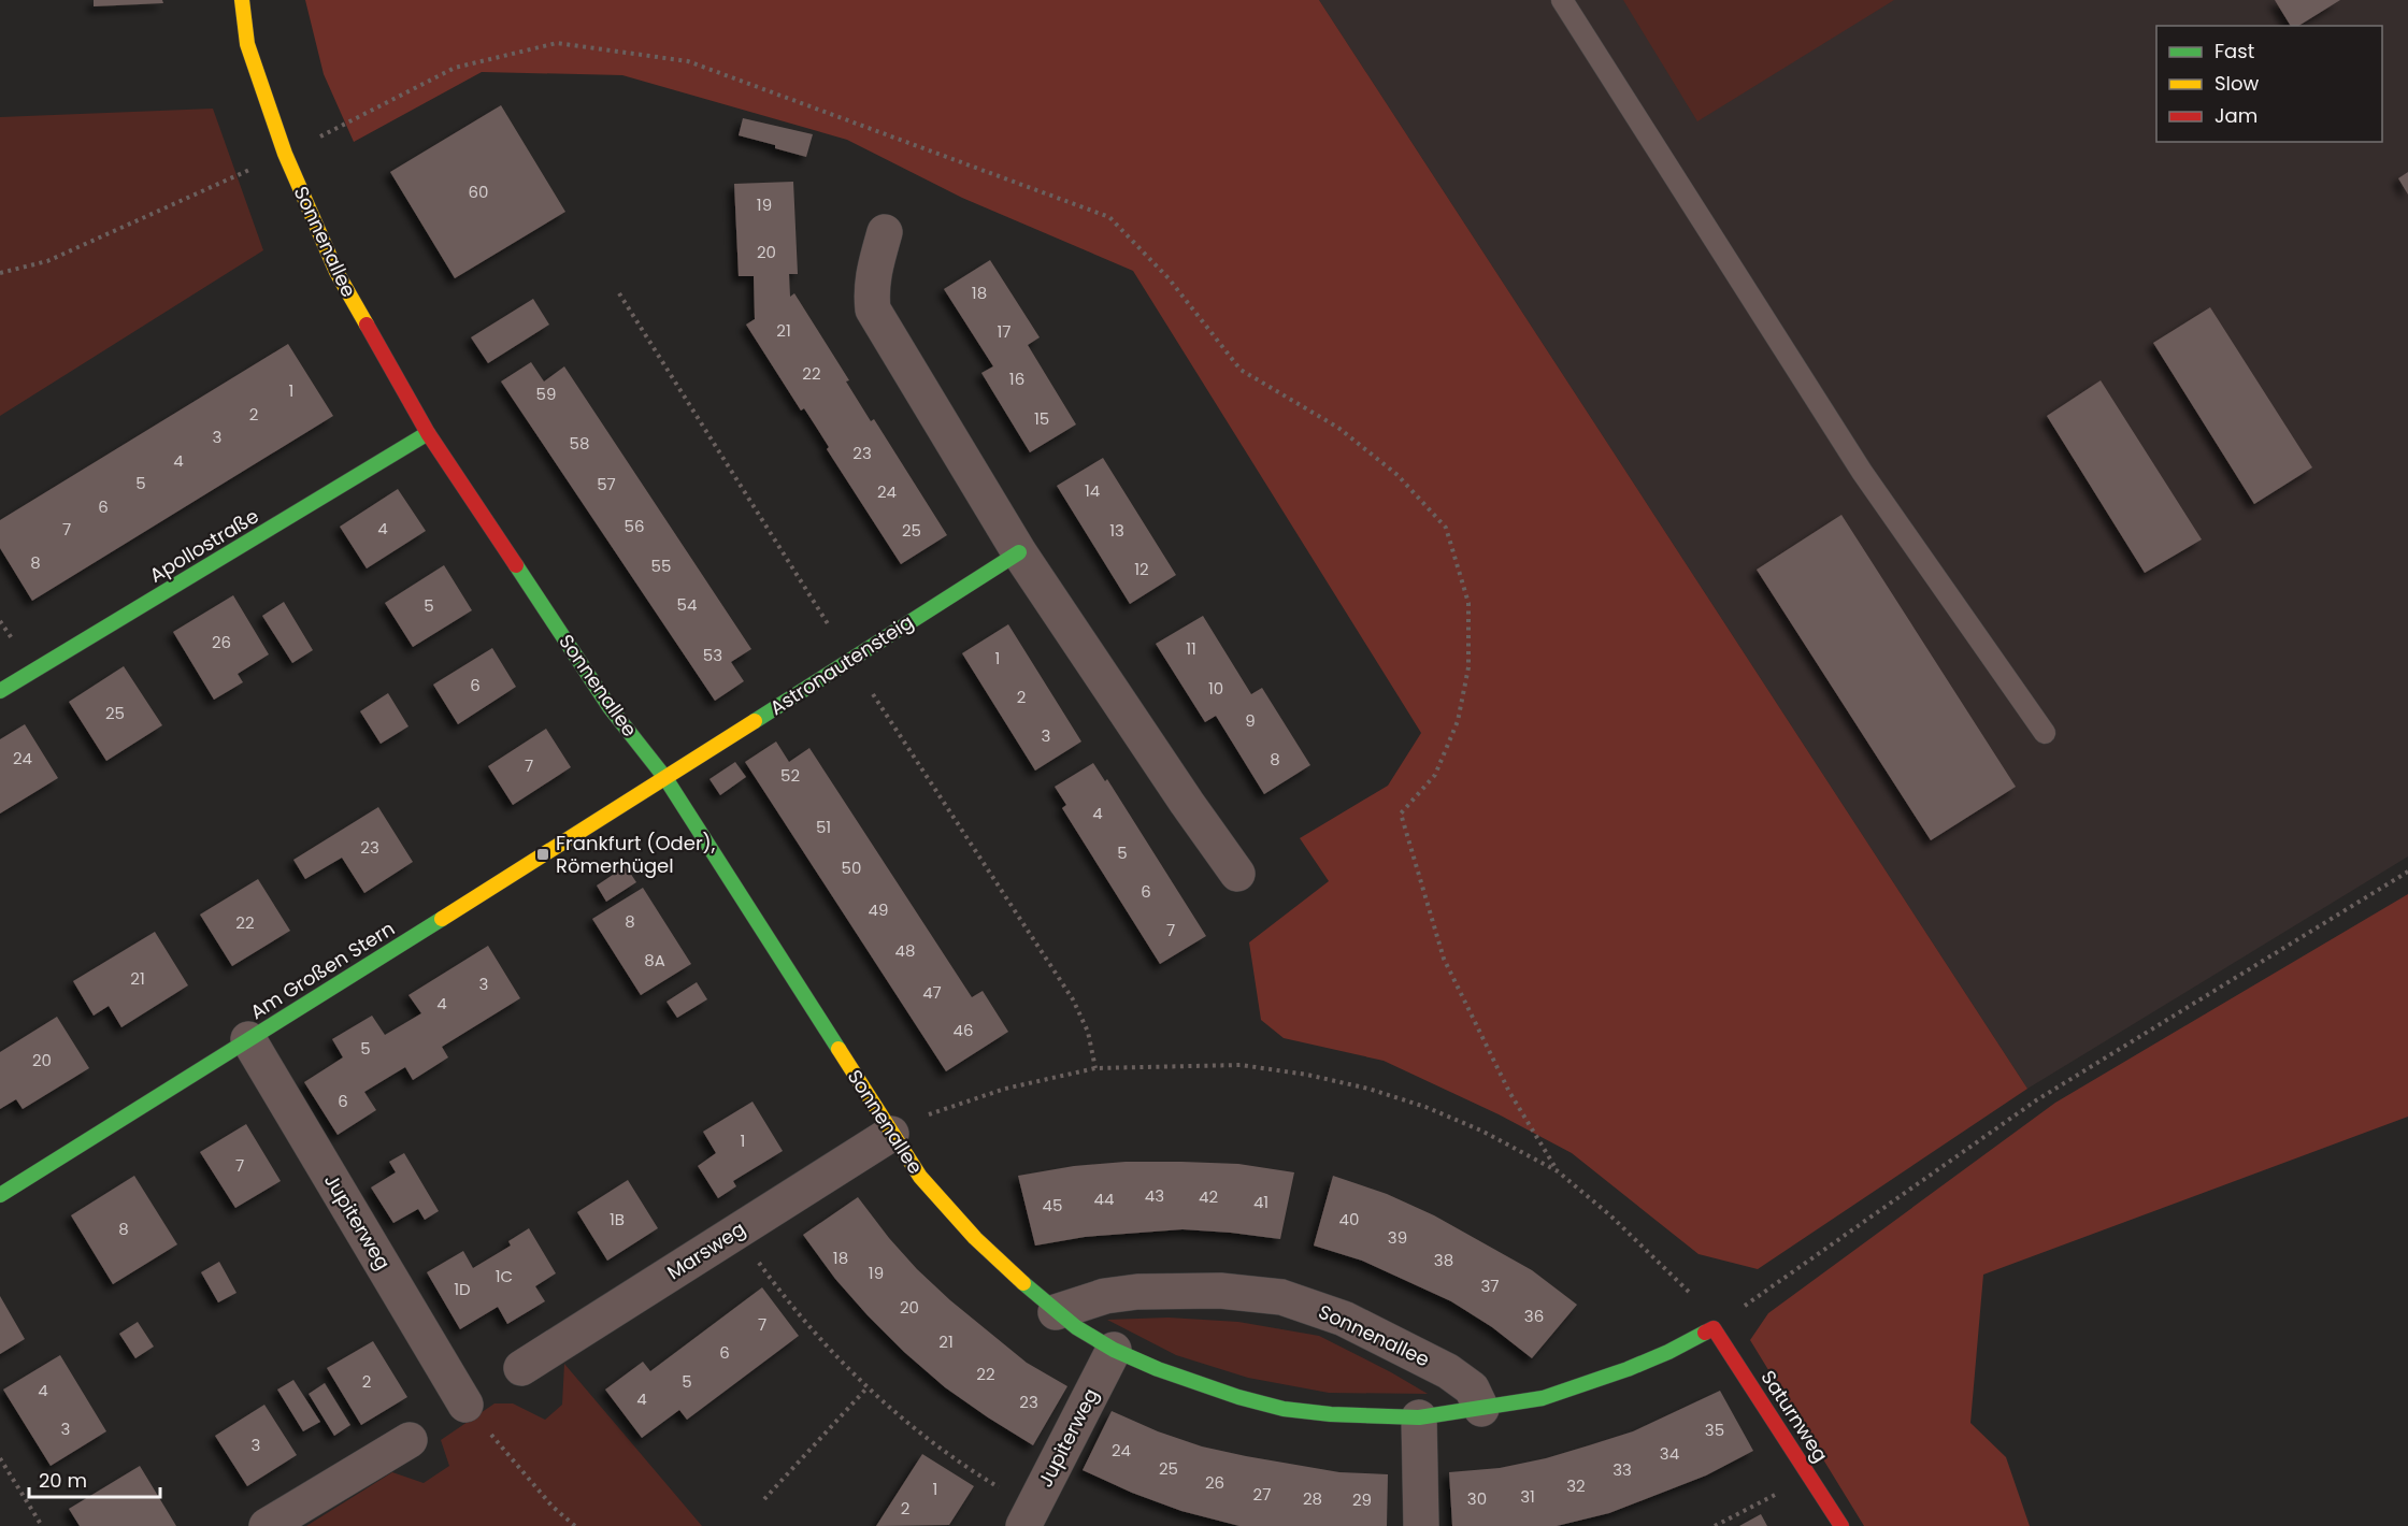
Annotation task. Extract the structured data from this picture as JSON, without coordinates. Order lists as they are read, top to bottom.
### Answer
{
  "streets": {
    "street": [
      "Sonnenallee",
      "Apollostraße",
      "Astronautensteig",
      "Am Großen Stern",
      "Jupiterweg",
      "Marsweg",
      "Saturnweg"
    ]
  },
  "crossings": [
    ["Sonnenallee", "Apollostraße"],
    ["Sonnenallee", "Astronautensteig"],
    ["Sonnenallee", "Am Großen Stern"],
    ["Sonnenallee", "Jupiterweg"],
    ["Sonnenallee", "Marsweg"],
    ["Sonnenallee", "Saturnweg"],
    ["Astronautensteig", "Am Großen Stern"],
    ["Am Großen Stern", "Jupiterweg"]
  ],
  "places": {
    "transit": ["Frankfurt (Oder), Römerhügel"]
  },
  "house_numbers": [
    "60",
    "19",
    "20",
    "18",
    "21",
    "17",
    "22",
    "16",
    "1",
    "59",
    "2",
    "15",
    "3",
    "58",
    "23",
    "4",
    "5",
    "57",
    "14",
    "24",
    "6",
    "56",
    "4",
    "7",
    "25",
    "13",
    "8",
    "55",
    "12",
    "54",
    "5",
    "26",
    "11",
    "53",
    "1",
    "6",
    "10",
    "2",
    "25",
    "9",
    "3",
    "24",
    "8",
    "7",
    "52",
    "4",
    "51",
    "23",
    "5",
    "50",
    "6",
    "49",
    "8",
    "22",
    "7",
    "48",
    "8A",
    "21",
    "3",
    "47",
    "4",
    "46",
    "5",
    "20",
    "6",
    "1",
    "7",
    "43",
    "42",
    "44",
    "41",
    "45",
    "1B",
    "40",
    "8",
    "39",
    "18",
    "38",
    "19",
    "1C",
    "37",
    "1D",
    "20",
    "36",
    "7",
    "21",
    "6",
    "22",
    "2",
    "5",
    "4",
    "4",
    "23",
    "3",
    "35",
    "3",
    "24",
    "34",
    "25",
    "33",
    "26",
    "32",
    "1",
    "27",
    "31",
    "28",
    "30",
    "29",
    "2"
  ],
  "legend": ["Fast", "Slow", "Jam"],
  "scale_bar": "20 m"
}
